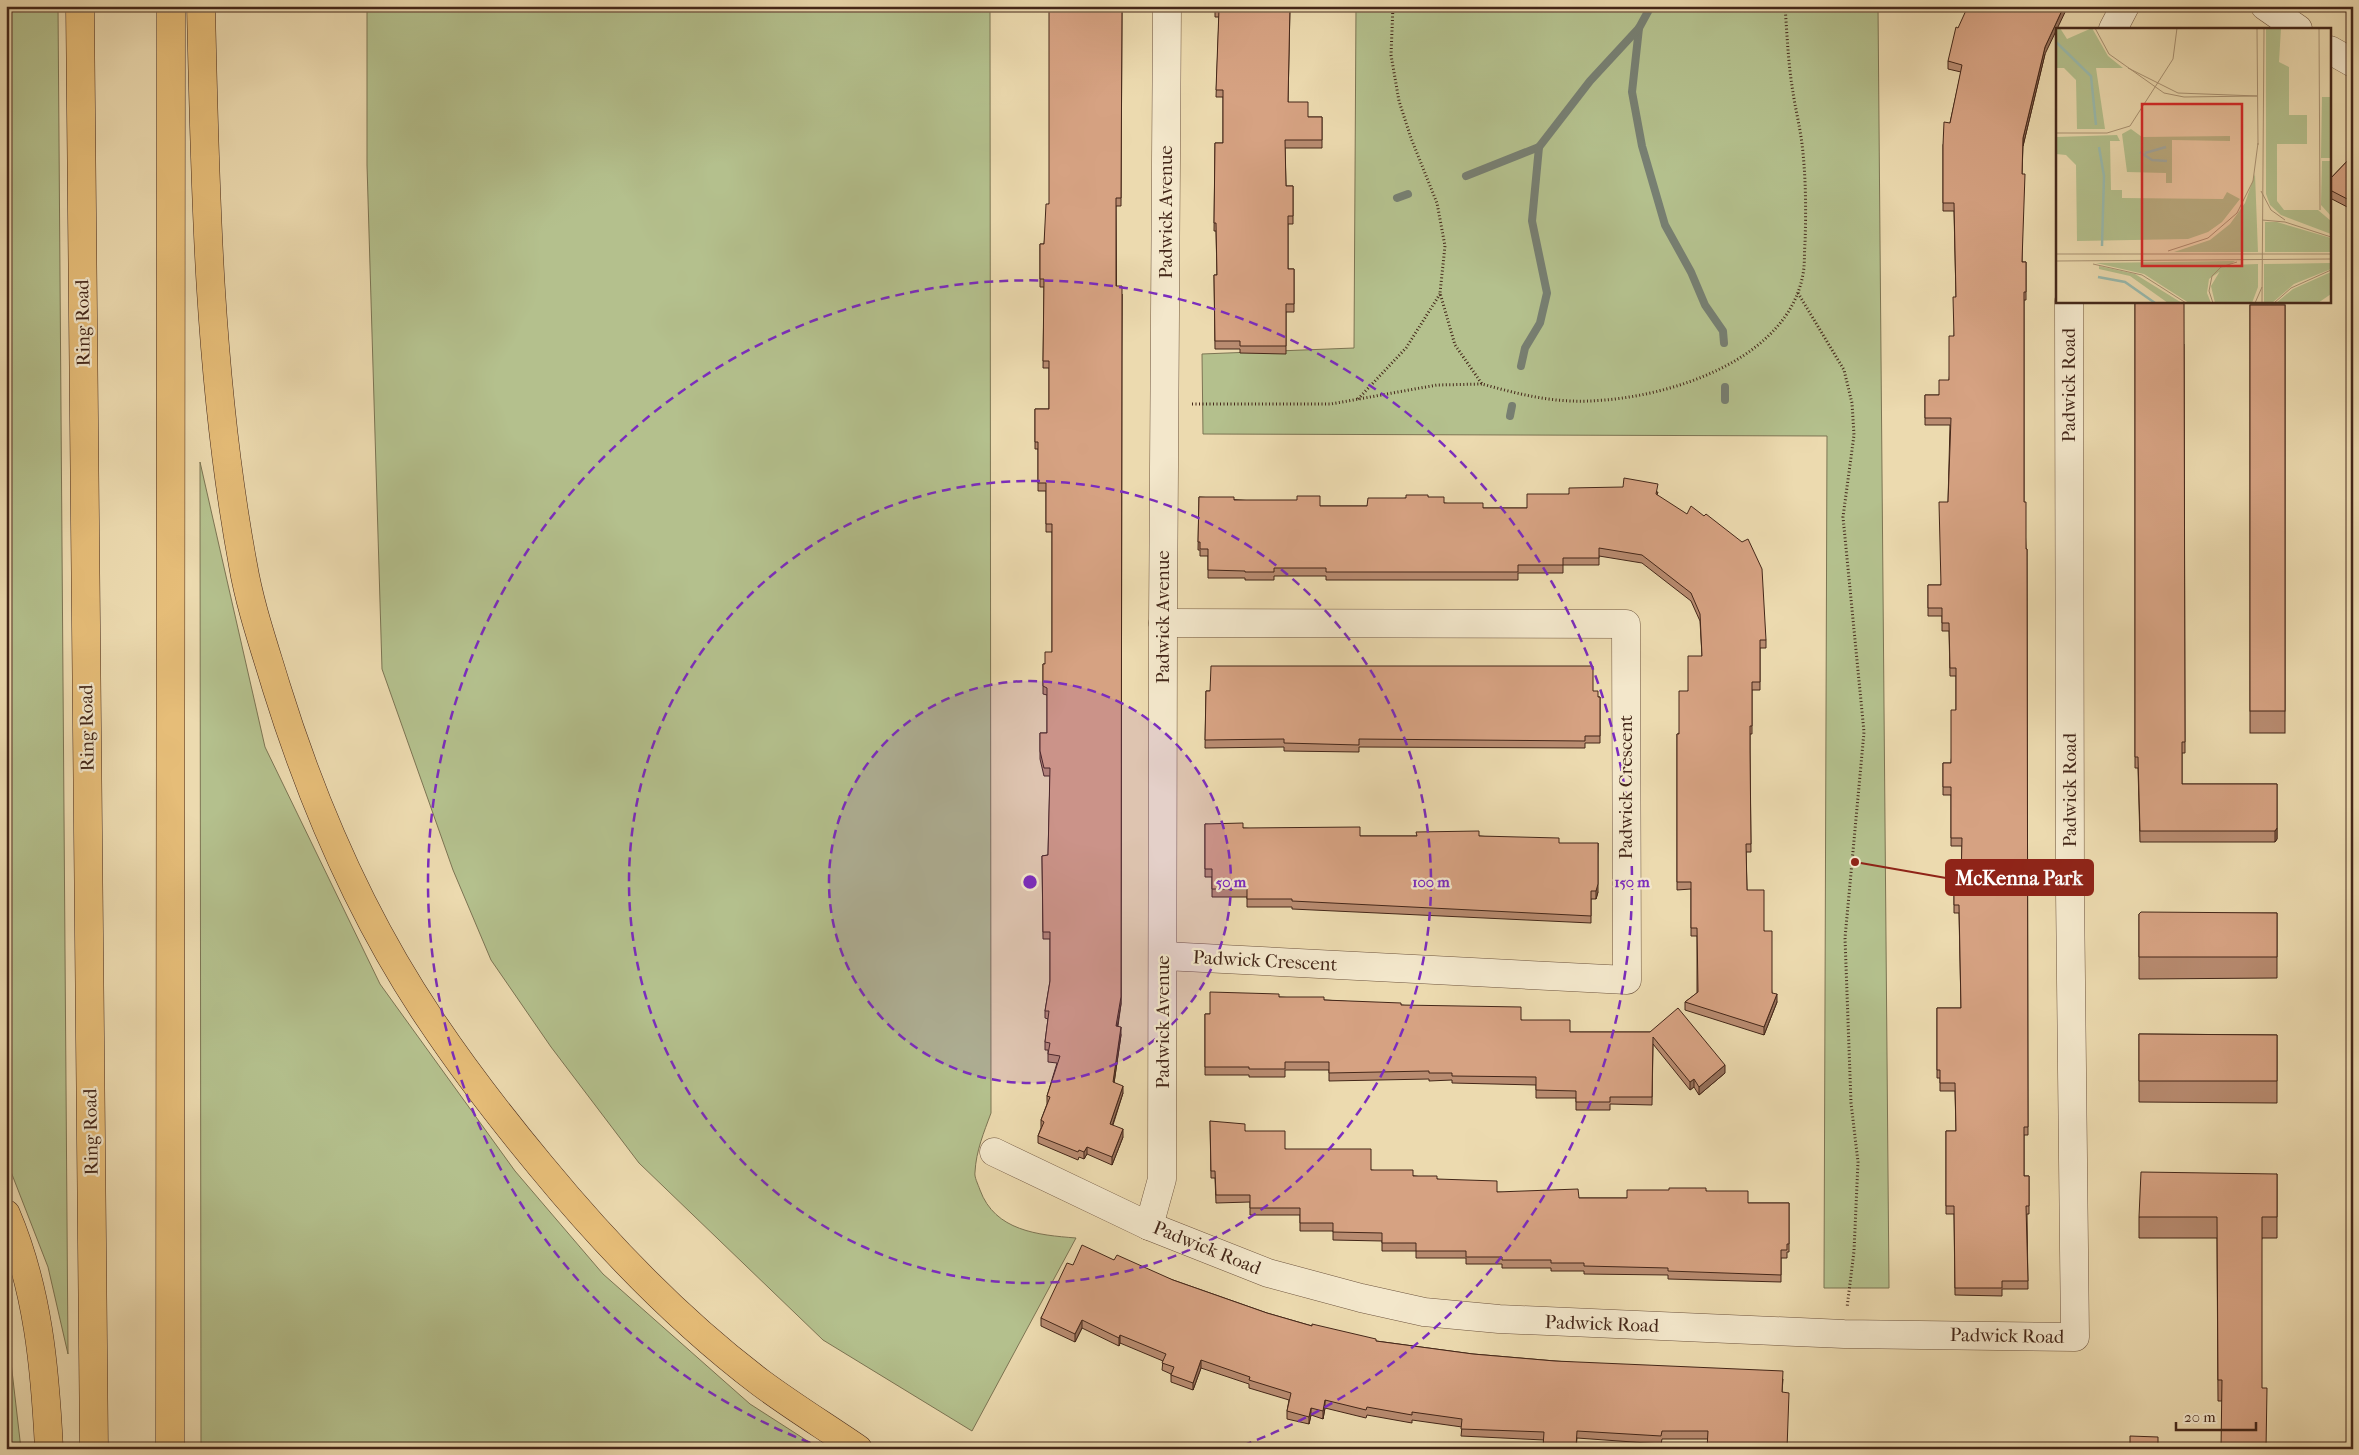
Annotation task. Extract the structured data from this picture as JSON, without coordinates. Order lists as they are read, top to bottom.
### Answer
{
  "streets": {
    "highway": ["Ring Road"],
    "street": ["Padwick Avenue", "Padwick Road", "Padwick Crescent"]
  },
  "crossings": [
    ["Padwick Avenue", "Padwick Road"],
    ["Padwick Avenue", "Padwick Crescent"]
  ],
  "places": ["McKenna Park"],
  "scale_bar": "20 m",
  "rings": ["50 m", "100 m", "150 m"]
}
